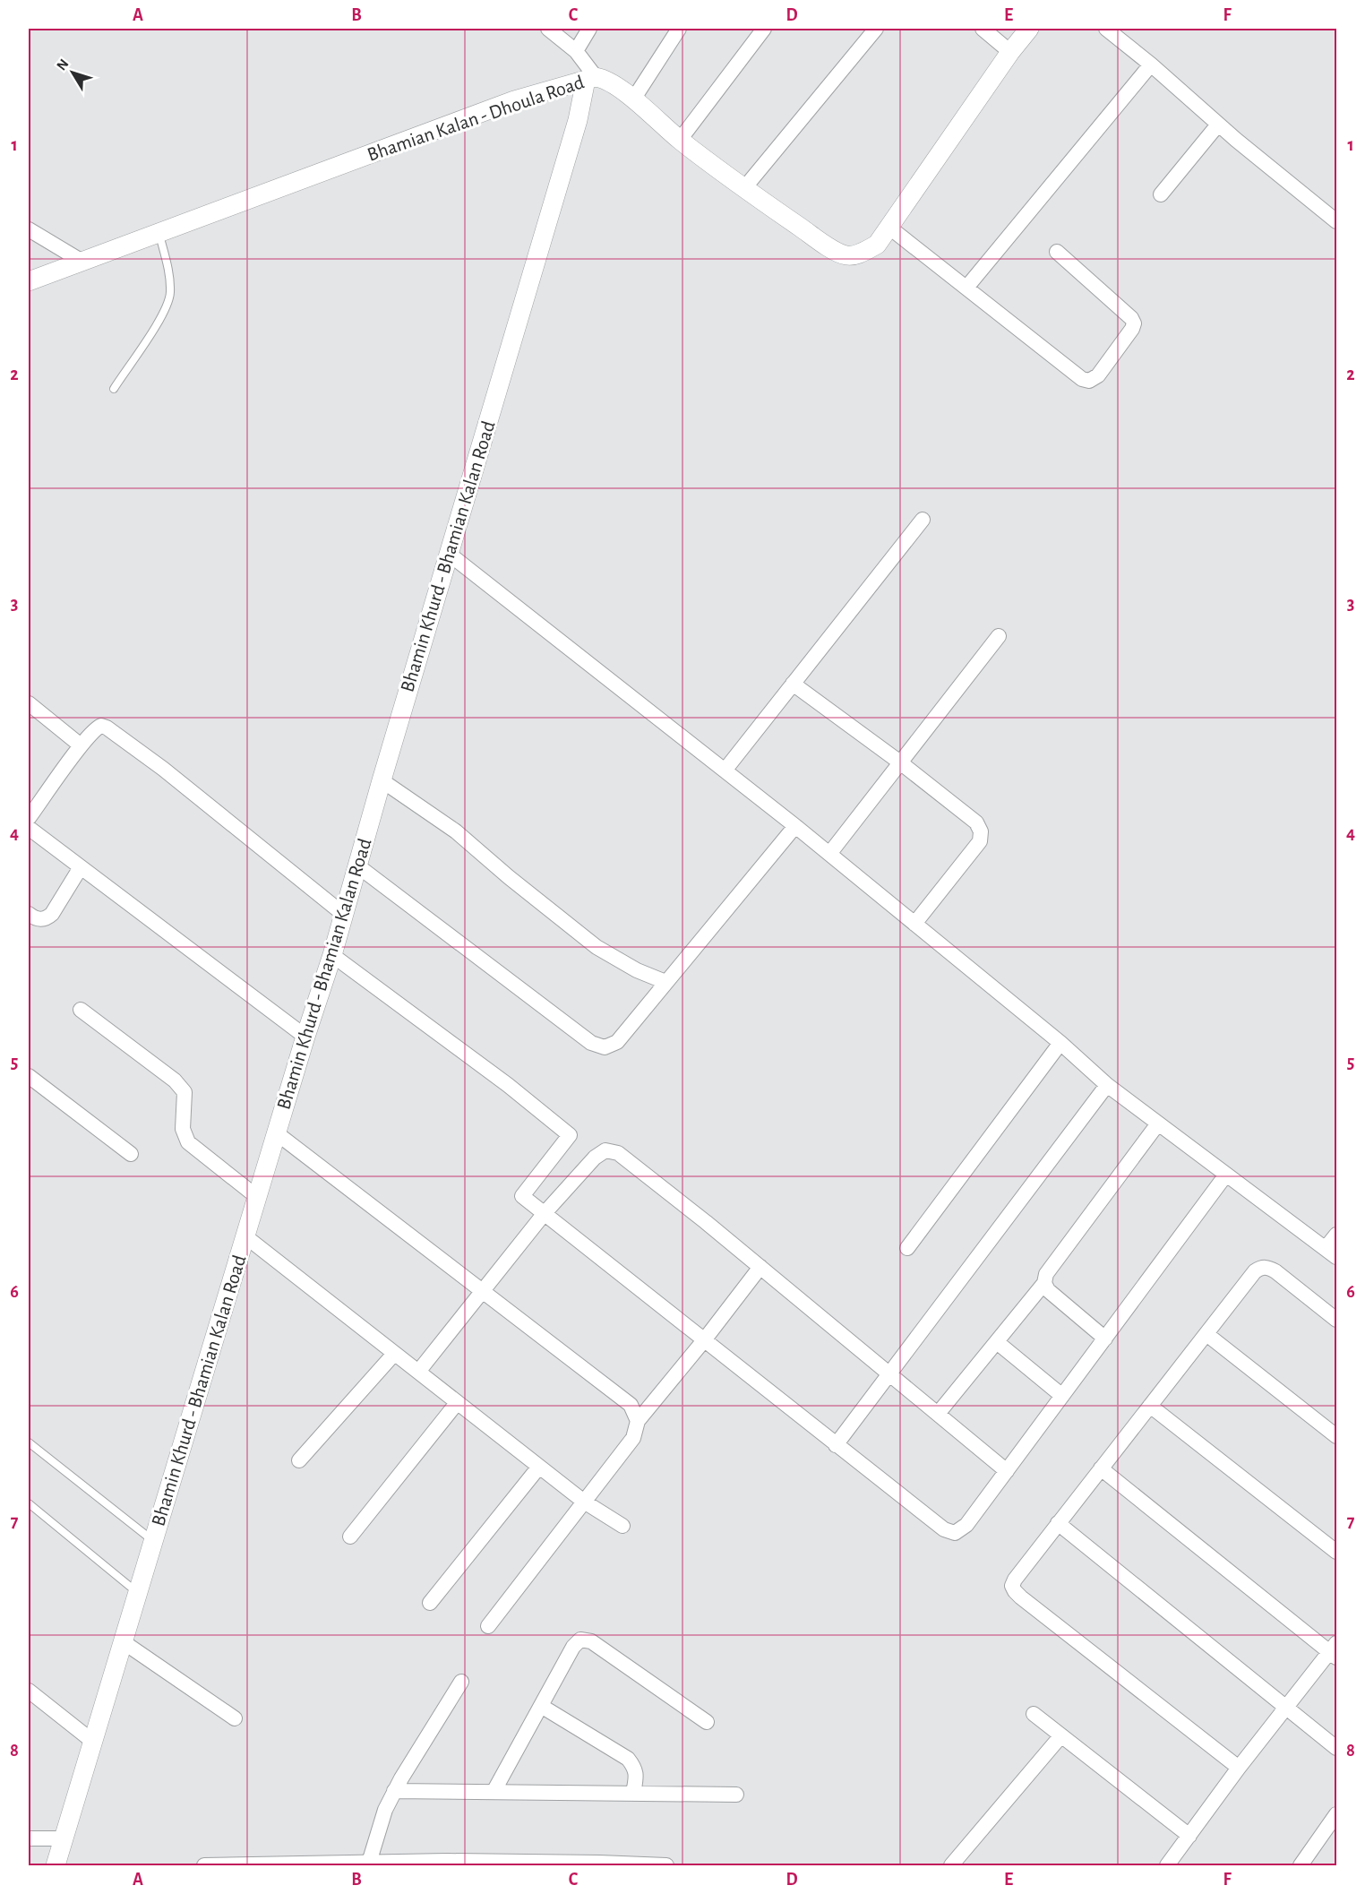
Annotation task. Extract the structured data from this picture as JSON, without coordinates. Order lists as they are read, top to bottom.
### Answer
{
  "streets": {
    "street": ["Bhamian Kalan - Dhoula Road", "Bhamin Khurd - Bhamian Kalan Road"]
  },
  "crossings": [
    ["Bhamian Kalan - Dhoula Road", "Bhamin Khurd - Bhamian Kalan Road"]
  ],
  "north": "top left",
  "grid": {
    "columns": [
      "A",
      "B",
      "C",
      "D",
      "E",
      "F"
    ],
    "rows": [
      "1",
      "2",
      "3",
      "4",
      "5",
      "6",
      "7",
      "8"
    ]
  }
}
